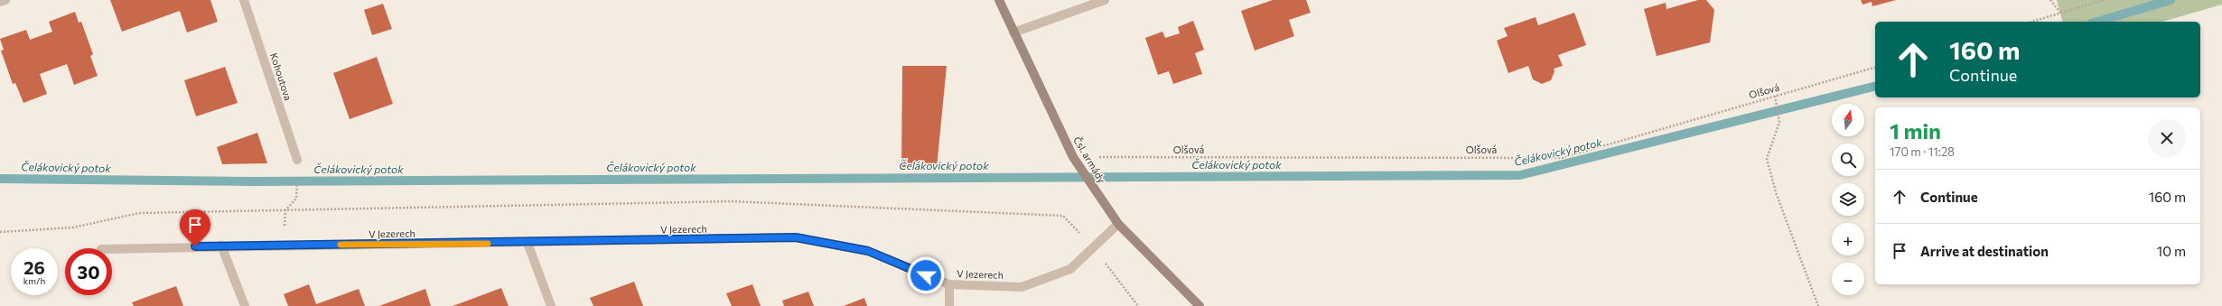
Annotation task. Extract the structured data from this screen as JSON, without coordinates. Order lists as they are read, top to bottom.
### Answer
{
  "streets": {
    "street": ["Kohoutova", "Čsl. armády", "V Jezerech"],
    "path": ["Olšová"]
  },
  "crossings": [
    ["Olšová", "Čsl. armády"],
    ["Čsl. armády", "V Jezerech"]
  ],
  "water": ["Čelákovický potok"],
  "north": "top",
  "page": {
    "turn": ["160 m", "Continue"],
    "map_buttons": ["+", "−"],
    "heading": ["1 min", "170 m · 11:28"],
    "list": [
      {
        "name": "Continue",
        "value": "160 m"
      },
      {
        "name": "Arrive at destination",
        "value": "10 m"
      }
    ],
    "speed": "26 km/h",
    "limit": "30"
  }
}
